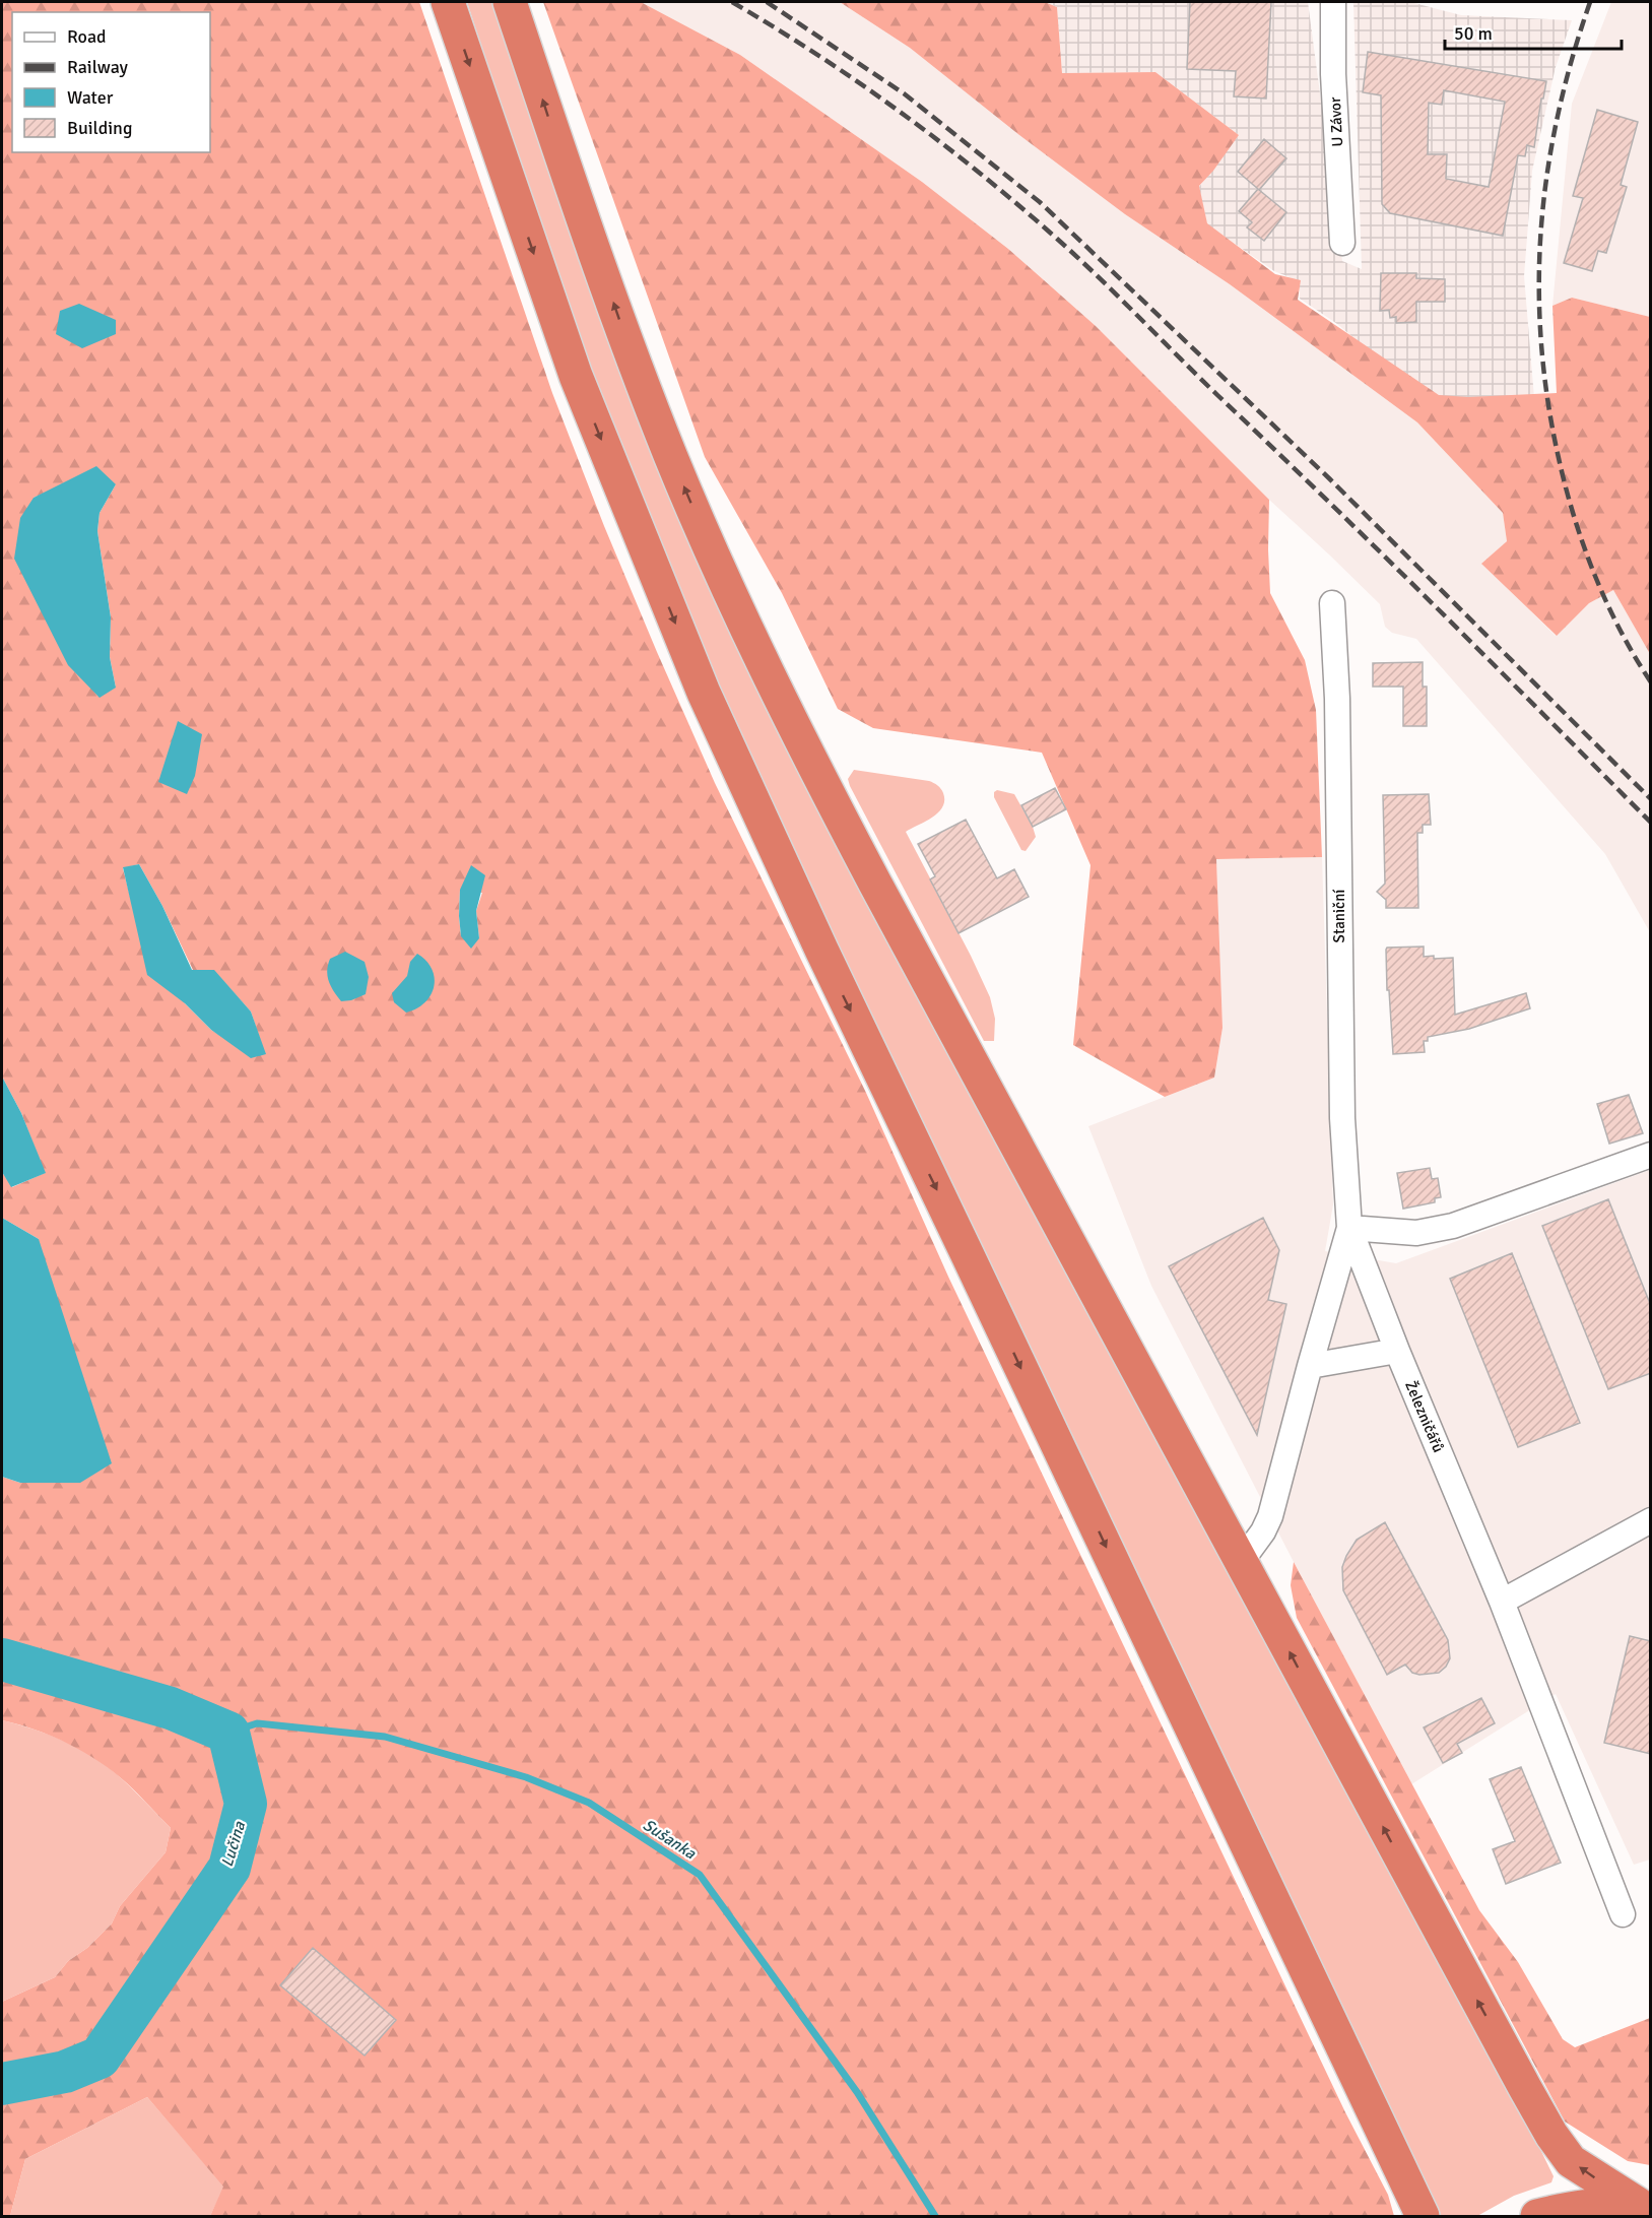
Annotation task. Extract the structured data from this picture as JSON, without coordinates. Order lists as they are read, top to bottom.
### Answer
{
  "streets": {
    "street": ["U Závor", "Staniční", "Železničářů"]
  },
  "crossings": [
    ["Staniční", "Železničářů"]
  ],
  "water": ["Sušanka", "Lučina"],
  "legend": [
    "Road",
    "Railway",
    "Water",
    "Building"
  ],
  "scale_bar": "50 m"
}
